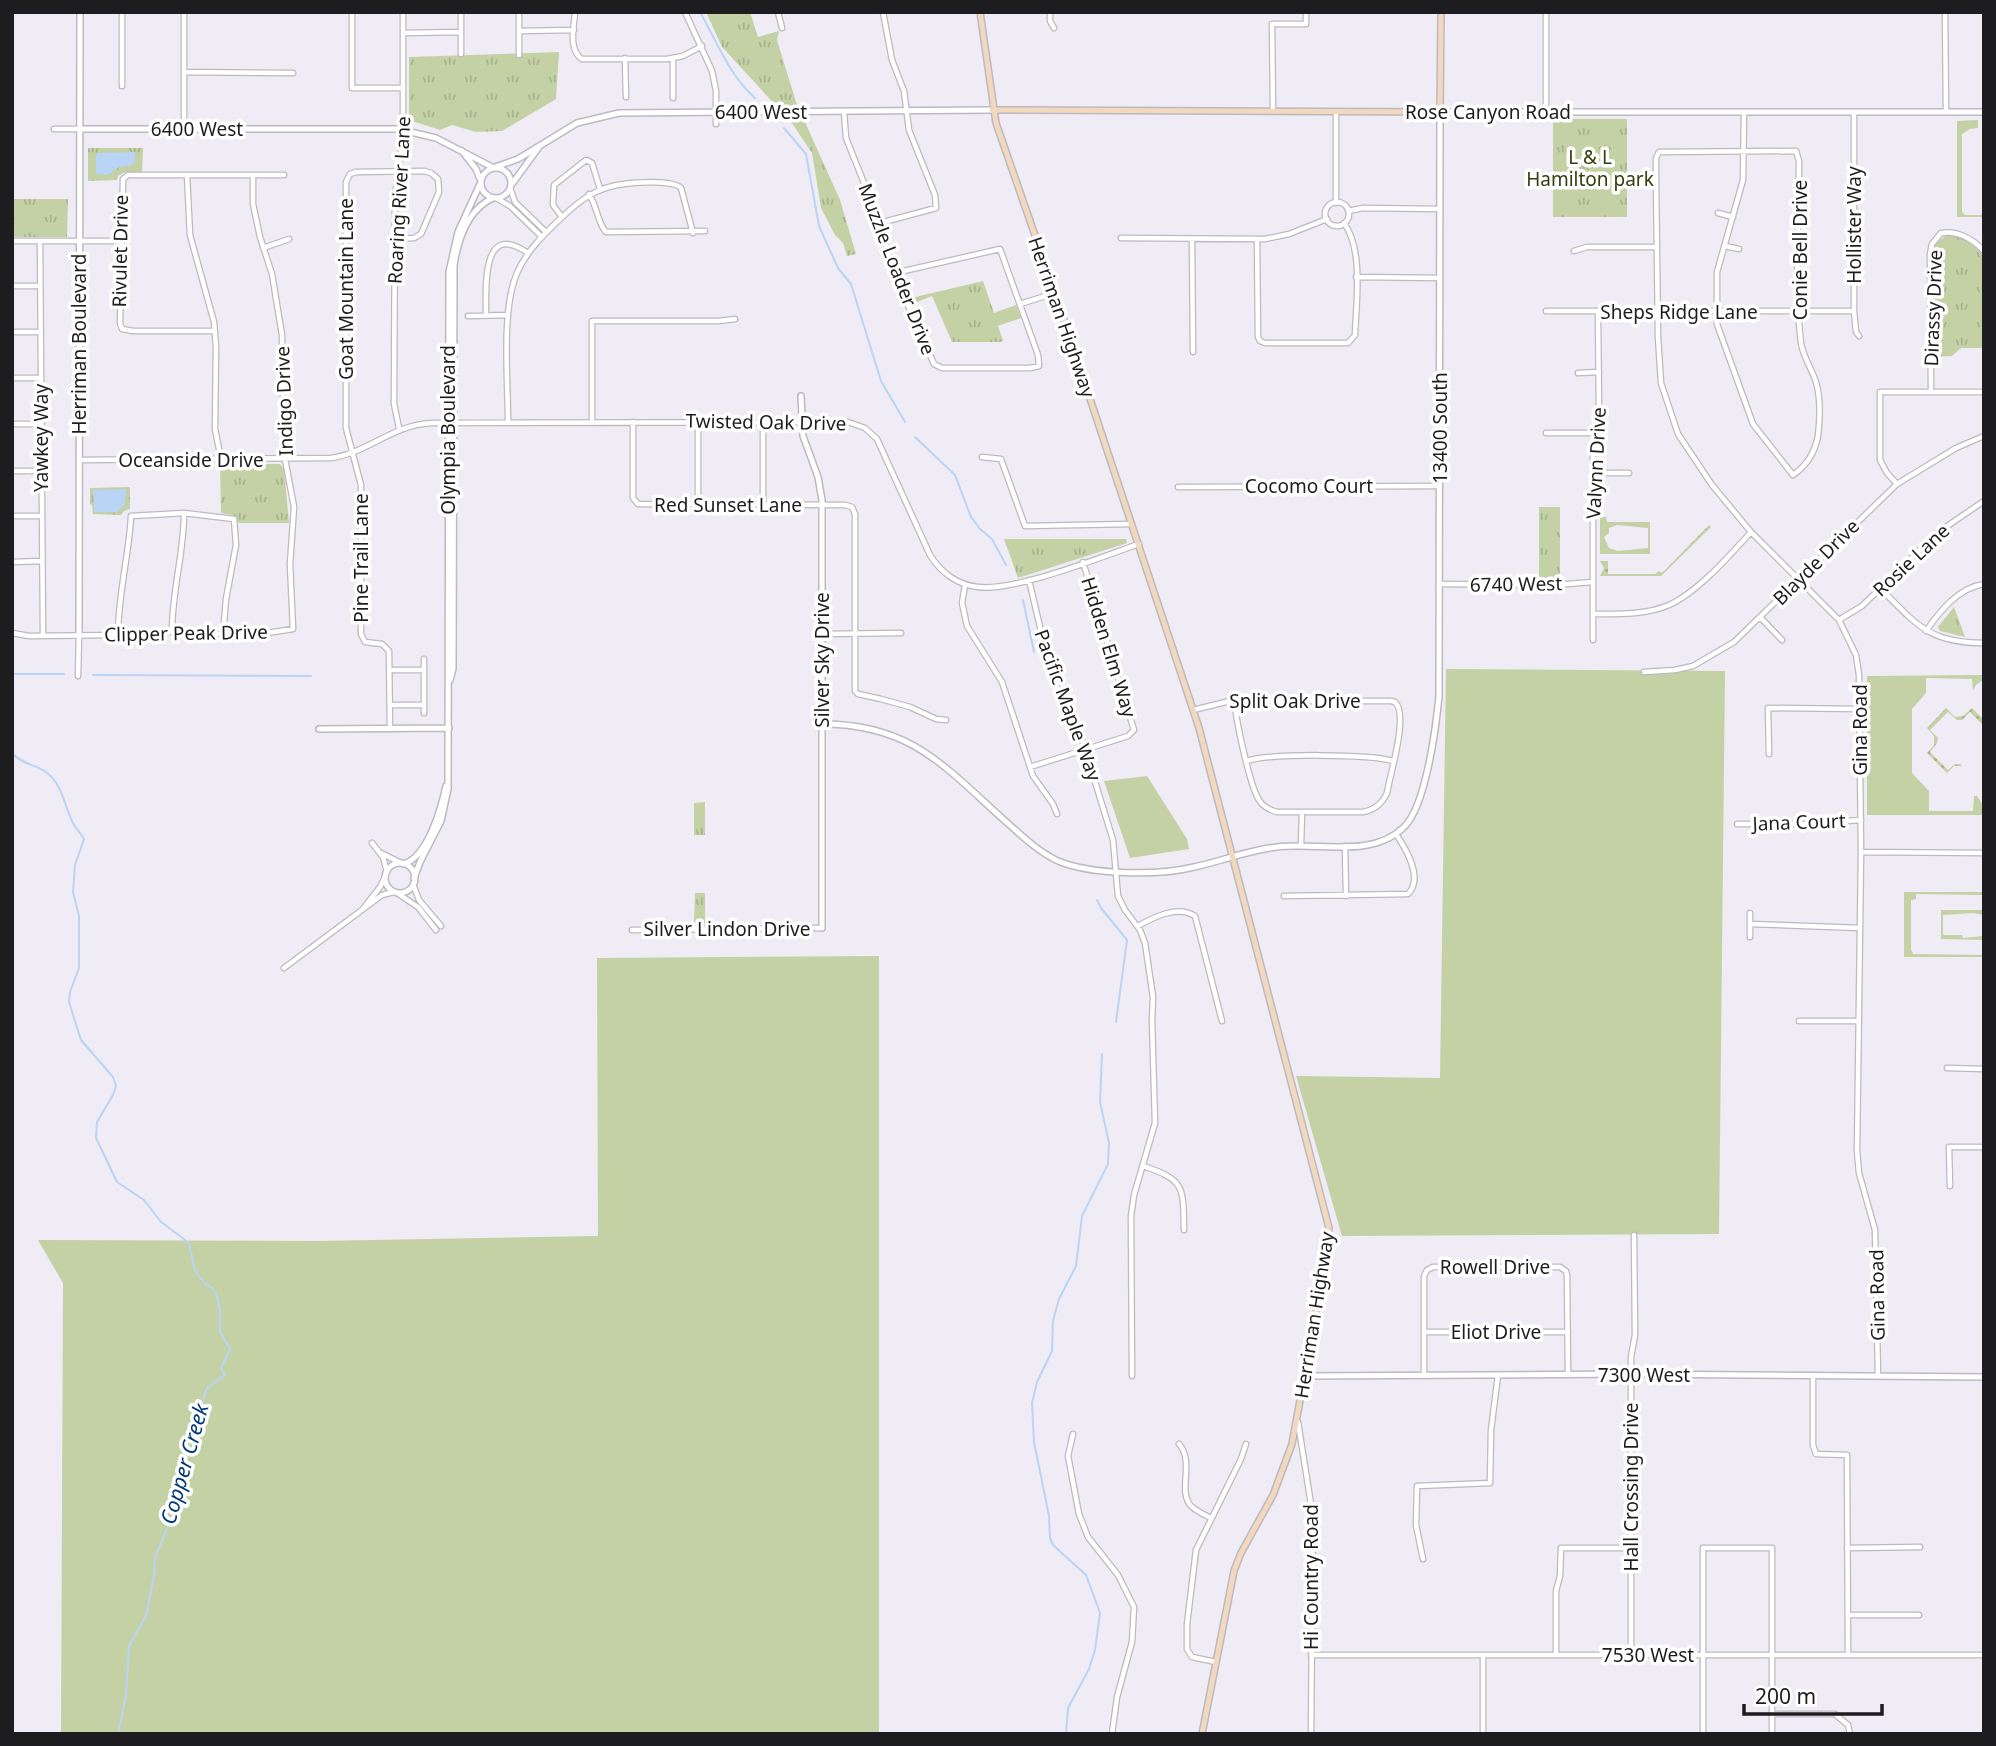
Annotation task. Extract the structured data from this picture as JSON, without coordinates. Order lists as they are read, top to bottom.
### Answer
{
  "streets": {
    "main road": ["Rose Canyon Road", "Herriman Highway", "13400 South"],
    "street": [
      "6400 West",
      "Roaring River Lane",
      "Hollister Way",
      "Conie Bell Drive",
      "Rivulet Drive",
      "Muzzle Loader Drive",
      "Goat Mountain Lane",
      "Dirassy Drive",
      "Sheps Ridge Lane",
      "Herriman Boulevard",
      "Indigo Drive",
      "Twisted Oak Drive",
      "Olympia Boulevard",
      "Yawkey Way",
      "Oceanside Drive",
      "Valynn Drive",
      "Cocomo Court",
      "Red Sunset Lane",
      "Pine Trail Lane",
      "Rosie Lane",
      "Blayde Drive",
      "6740 West",
      "Clipper Peak Drive",
      "Hidden Elm Way",
      "Silver Sky Drive",
      "Split Oak Drive",
      "Pacific Maple Way",
      "Gina Road",
      "Jana Court",
      "Silver Lindon Drive",
      "Rowell Drive",
      "Eliot Drive",
      "7300 West",
      "Hall Crossing Drive",
      "Hi Country Road",
      "7530 West"
    ]
  },
  "crossings": [
    ["6400 West", "Rose Canyon Road"],
    ["6400 West", "Roaring River Lane"],
    ["6400 West", "Muzzle Loader Drive"],
    ["6400 West", "Herriman Highway"],
    ["6400 West", "Herriman Boulevard"],
    ["6400 West", "Olympia Boulevard"],
    ["Rose Canyon Road", "Hollister Way"],
    ["Rose Canyon Road", "Herriman Highway"],
    ["Rose Canyon Road", "13400 South"],
    ["Roaring River Lane", "Goat Mountain Lane"],
    ["Roaring River Lane", "Oceanside Drive"],
    ["Hollister Way", "Sheps Ridge Lane"],
    ["Conie Bell Drive", "Sheps Ridge Lane"],
    ["Conie Bell Drive", "Gina Road"],
    ["Rivulet Drive", "Indigo Drive"],
    ["Goat Mountain Lane", "Oceanside Drive"],
    ["Goat Mountain Lane", "Pine Trail Lane"],
    ["Sheps Ridge Lane", "Valynn Drive"],
    ["Sheps Ridge Lane", "Gina Road"],
    ["Herriman Highway", "Split Oak Drive"],
    ["Herriman Highway", "7300 West"],
    ["Herriman Highway", "Hi Country Road"],
    ["Herriman Boulevard", "Oceanside Drive"],
    ["Herriman Boulevard", "Clipper Peak Drive"],
    ["Indigo Drive", "Oceanside Drive"],
    ["Indigo Drive", "Clipper Peak Drive"],
    ["Twisted Oak Drive", "Oceanside Drive"],
    ["Twisted Oak Drive", "Red Sunset Lane"],
    ["Twisted Oak Drive", "Silver Sky Drive"],
    ["13400 South", "Cocomo Court"],
    ["13400 South", "6740 West"],
    ["Olympia Boulevard", "Oceanside Drive"],
    ["Yawkey Way", "Clipper Peak Drive"],
    ["Oceanside Drive", "Pine Trail Lane"],
    ["Valynn Drive", "6740 West"],
    ["Red Sunset Lane", "Silver Sky Drive"],
    ["Rosie Lane", "Gina Road"],
    ["Blayde Drive", "Gina Road"],
    ["Hidden Elm Way", "Pacific Maple Way"],
    ["Silver Sky Drive", "Silver Lindon Drive"],
    ["Gina Road", "Jana Court"],
    ["Gina Road", "7300 West"],
    ["Rowell Drive", "Eliot Drive"],
    ["7300 West", "Hall Crossing Drive"],
    ["Hall Crossing Drive", "7530 West"],
    ["Hi Country Road", "7530 West"]
  ],
  "water": ["Copper Creek"],
  "parks": ["L & L Hamilton park"],
  "scale_bar": "200 m"
}
